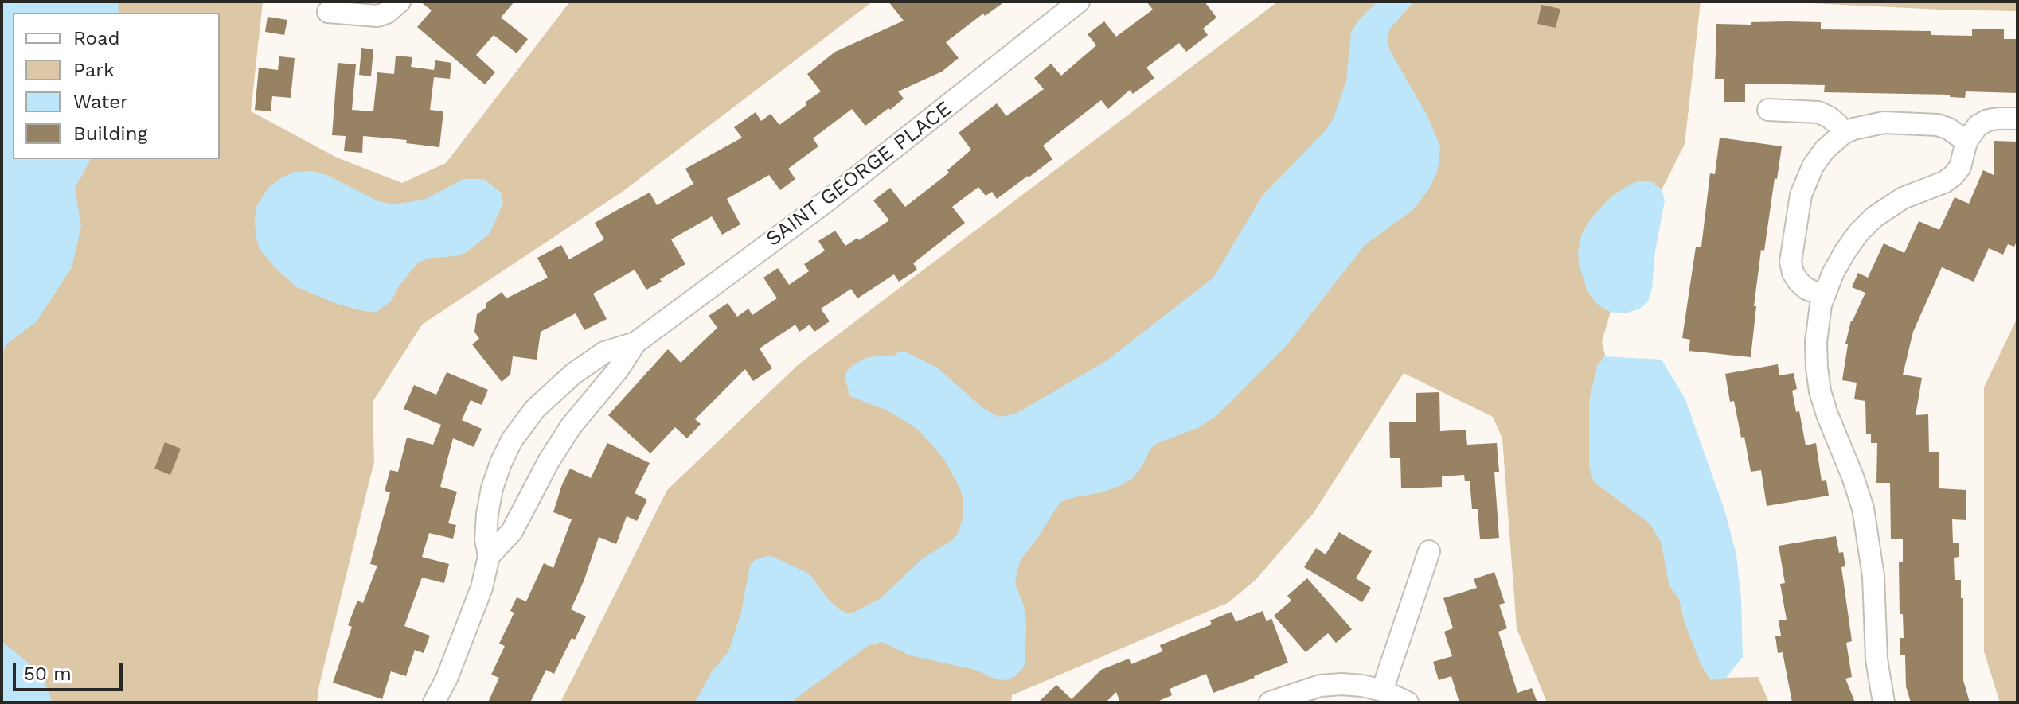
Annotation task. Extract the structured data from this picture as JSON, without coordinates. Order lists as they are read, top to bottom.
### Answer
{
  "streets": {
    "street": ["SAINT GEORGE PLACE"]
  },
  "legend": [
    "Road",
    "Park",
    "Water",
    "Building"
  ],
  "scale_bar": "50 m"
}
